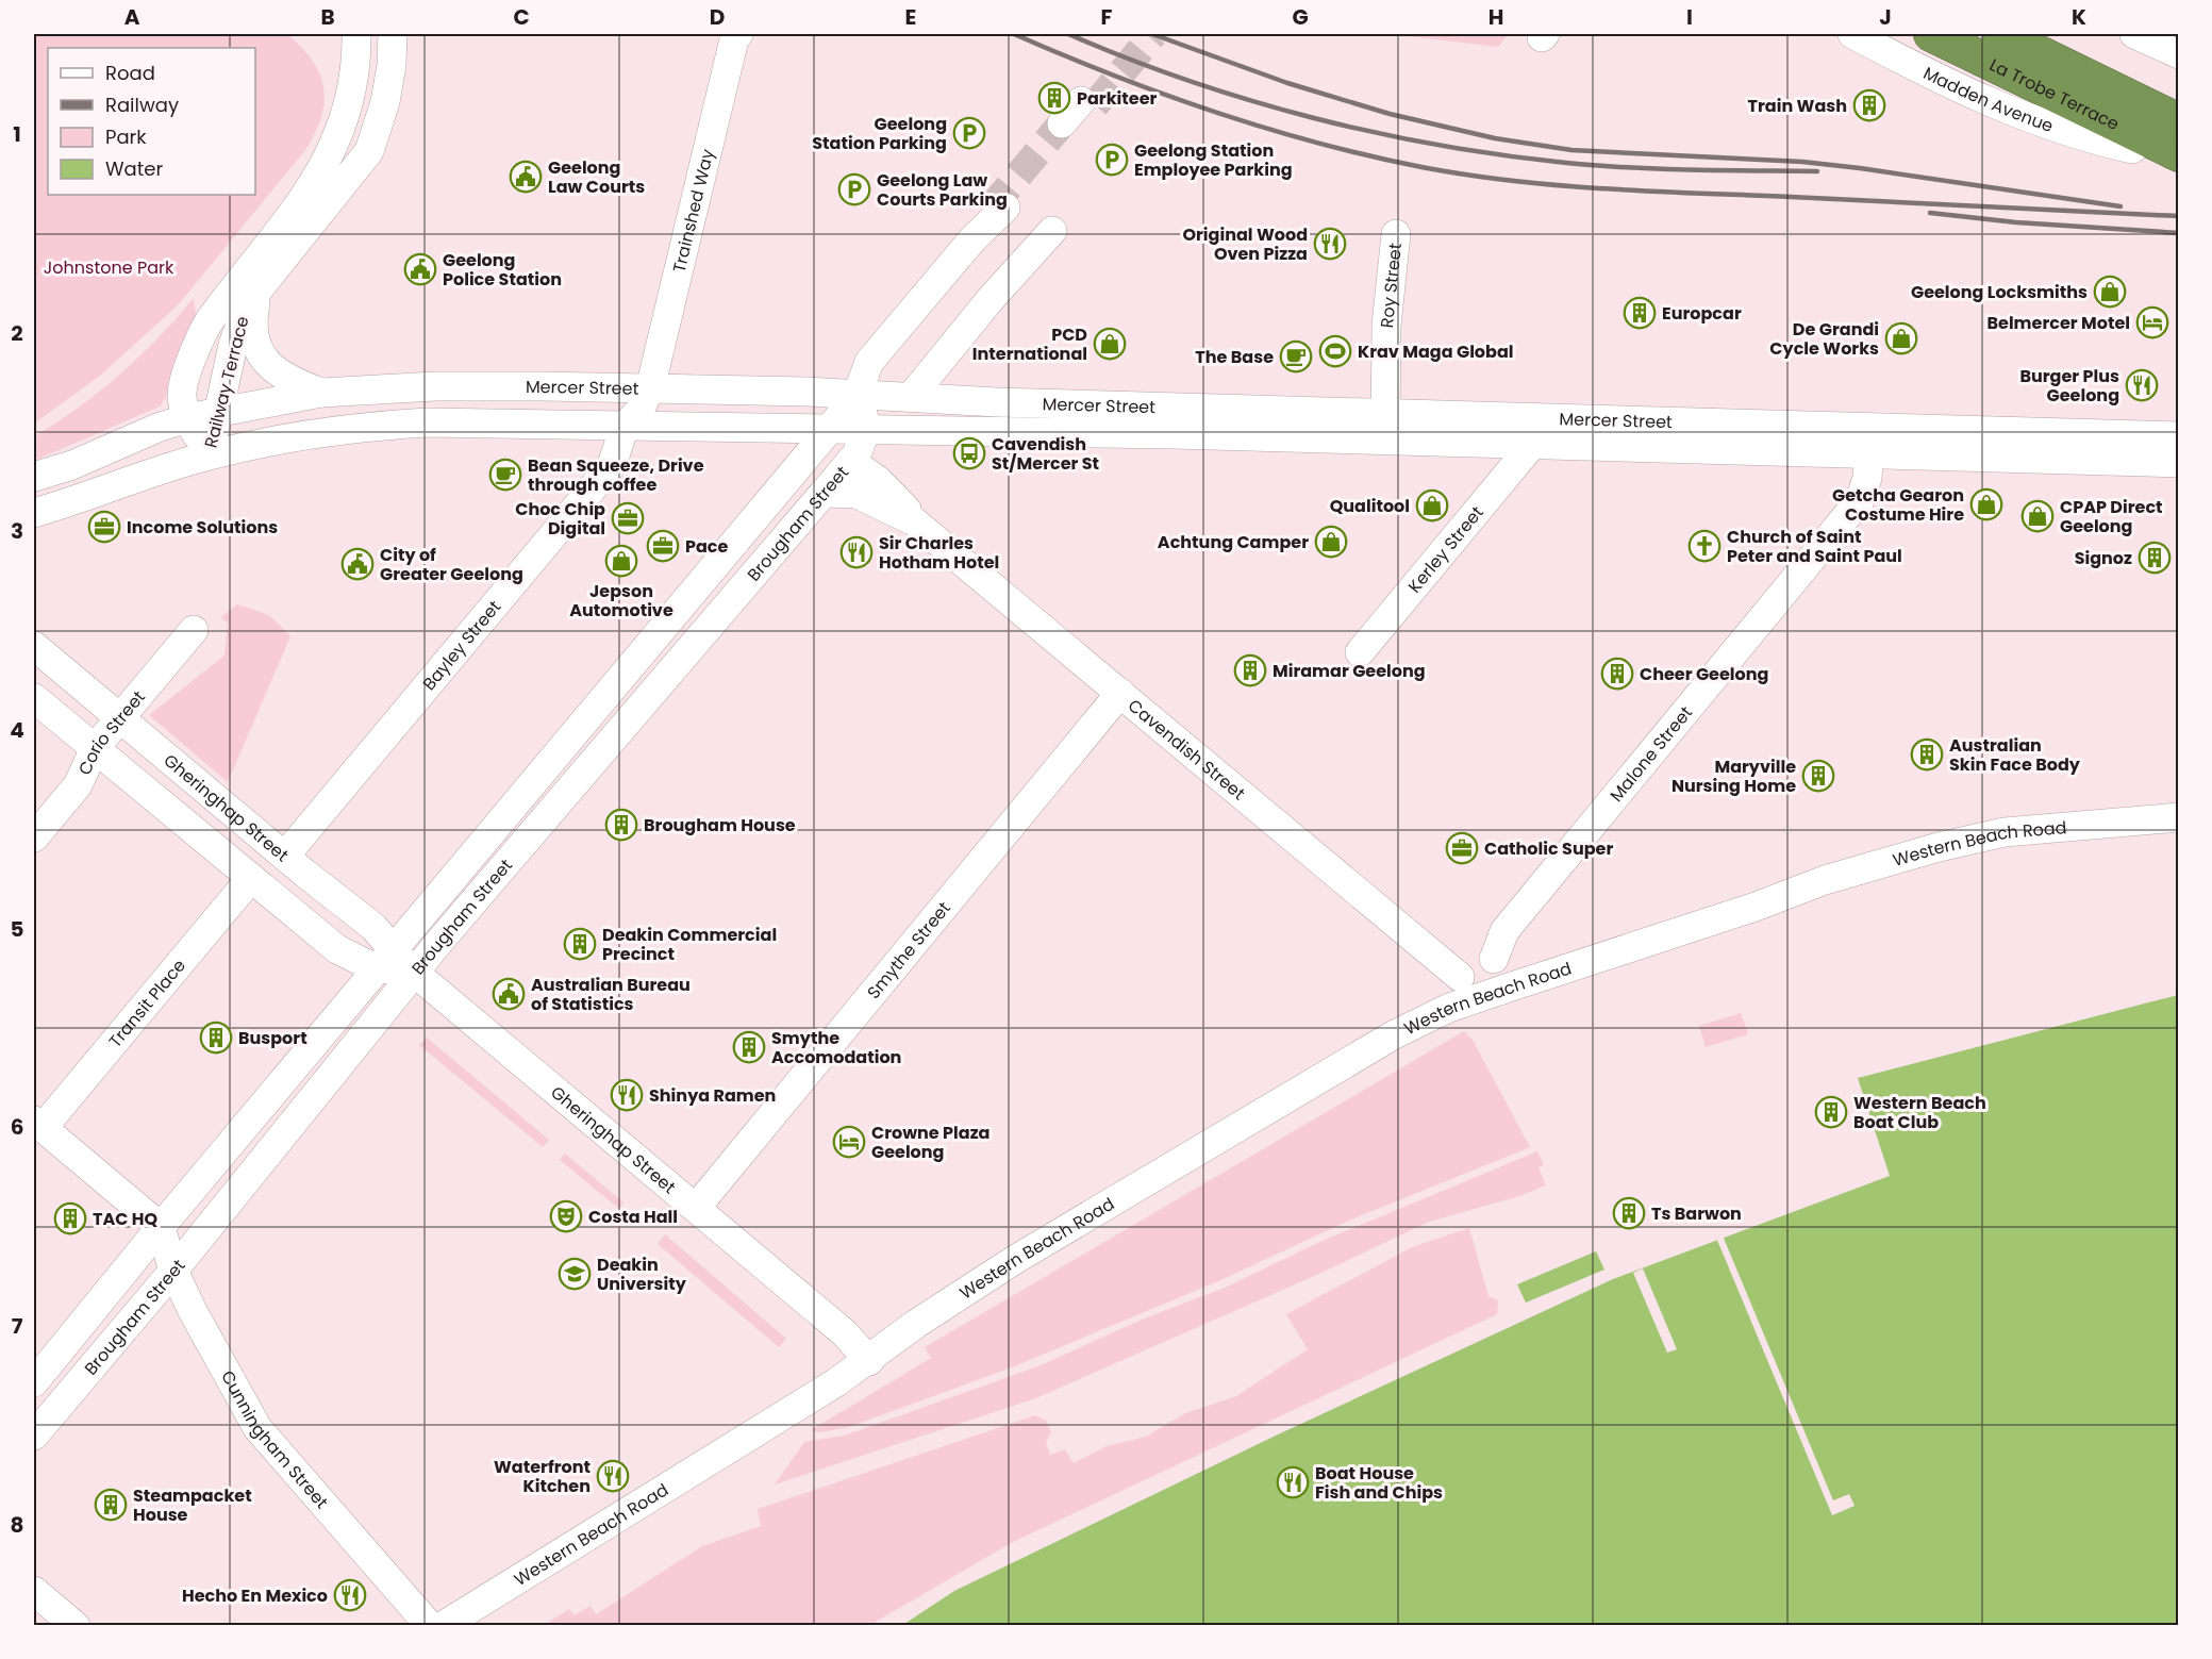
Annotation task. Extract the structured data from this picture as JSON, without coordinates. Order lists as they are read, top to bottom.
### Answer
{
  "streets": {
    "highway": ["La Trobe Terrace"],
    "street": [
      "Madden Avenue",
      "Trainshed Way",
      "Roy Street",
      "Railway Terrace",
      "Mercer Street",
      "Brougham Street",
      "Kerley Street",
      "Bayley Street",
      "Corio Street",
      "Cavendish Street",
      "Malone Street",
      "Gheringhap Street",
      "Western Beach Road",
      "Smythe Street",
      "Transit Place",
      "Cunningham Street"
    ]
  },
  "crossings": [
    ["Trainshed Way", "Mercer Street"],
    ["Trainshed Way", "Bayley Street"],
    ["Roy Street", "Mercer Street"],
    ["Railway Terrace", "Mercer Street"],
    ["Mercer Street", "Brougham Street"],
    ["Mercer Street", "Kerley Street"],
    ["Mercer Street", "Bayley Street"],
    ["Mercer Street", "Malone Street"],
    ["Brougham Street", "Cavendish Street"],
    ["Brougham Street", "Gheringhap Street"],
    ["Brougham Street", "Cunningham Street"],
    ["Bayley Street", "Gheringhap Street"],
    ["Corio Street", "Gheringhap Street"],
    ["Cavendish Street", "Smythe Street"],
    ["Gheringhap Street", "Western Beach Road"],
    ["Gheringhap Street", "Smythe Street"],
    ["Gheringhap Street", "Transit Place"]
  ],
  "parks": ["Johnstone Park"],
  "places": {
    "building": [
      "Parkiteer",
      "Train Wash",
      "Europcar",
      "Signoz",
      "Miramar Geelong",
      "Cheer Geelong",
      "Australian Skin Face Body",
      "Maryville Nursing Home",
      "Brougham House",
      "Deakin Commercial Precinct",
      "Busport",
      "Smythe Accomodation",
      "Western Beach Boat Club",
      "Ts Barwon",
      "TAC HQ",
      "Steampacket House"
    ],
    "parking": ["Geelong Station Parking", "Geelong Station Employee Parking", "Geelong Law Courts Parking"],
    "public building": [
      "Geelong Law Courts",
      "Geelong Police Station",
      "City of Greater Geelong",
      "Australian Bureau of Statistics"
    ],
    "restaurant": [
      "Original Wood Oven Pizza",
      "Burger Plus Geelong",
      "Sir Charles Hotham Hotel",
      "Shinya Ramen",
      "Waterfront Kitchen",
      "Boat House Fish and Chips",
      "Hecho En Mexico"
    ],
    "shop": [
      "Geelong Locksmiths",
      "De Grandi Cycle Works",
      "PCD International",
      "Getcha Gearon Costume Hire",
      "Qualitool",
      "CPAP Direct Geelong",
      "Achtung Camper",
      "Jepson Automotive"
    ],
    "hotel": ["Belmercer Motel", "Crowne Plaza Geelong"],
    "sports": ["Krav Maga Global"],
    "cafe": ["The Base", "Bean Squeeze, Drive through coffee"],
    "bus stop": ["Cavendish St/Mercer St"],
    "office": [
      "Choc Chip Digital",
      "Income Solutions",
      "Pace",
      "Catholic Super"
    ],
    "church": ["Church of Saint Peter and Saint Paul"],
    "theatre": ["Costa Hall"],
    "school or university": ["Deakin University"]
  },
  "legend": [
    "Road",
    "Railway",
    "Park",
    "Water"
  ],
  "grid": {
    "columns": [
      "A",
      "B",
      "C",
      "D",
      "E",
      "F",
      "G",
      "H",
      "I",
      "J",
      "K"
    ],
    "rows": [
      "1",
      "2",
      "3",
      "4",
      "5",
      "6",
      "7",
      "8"
    ]
  }
}
